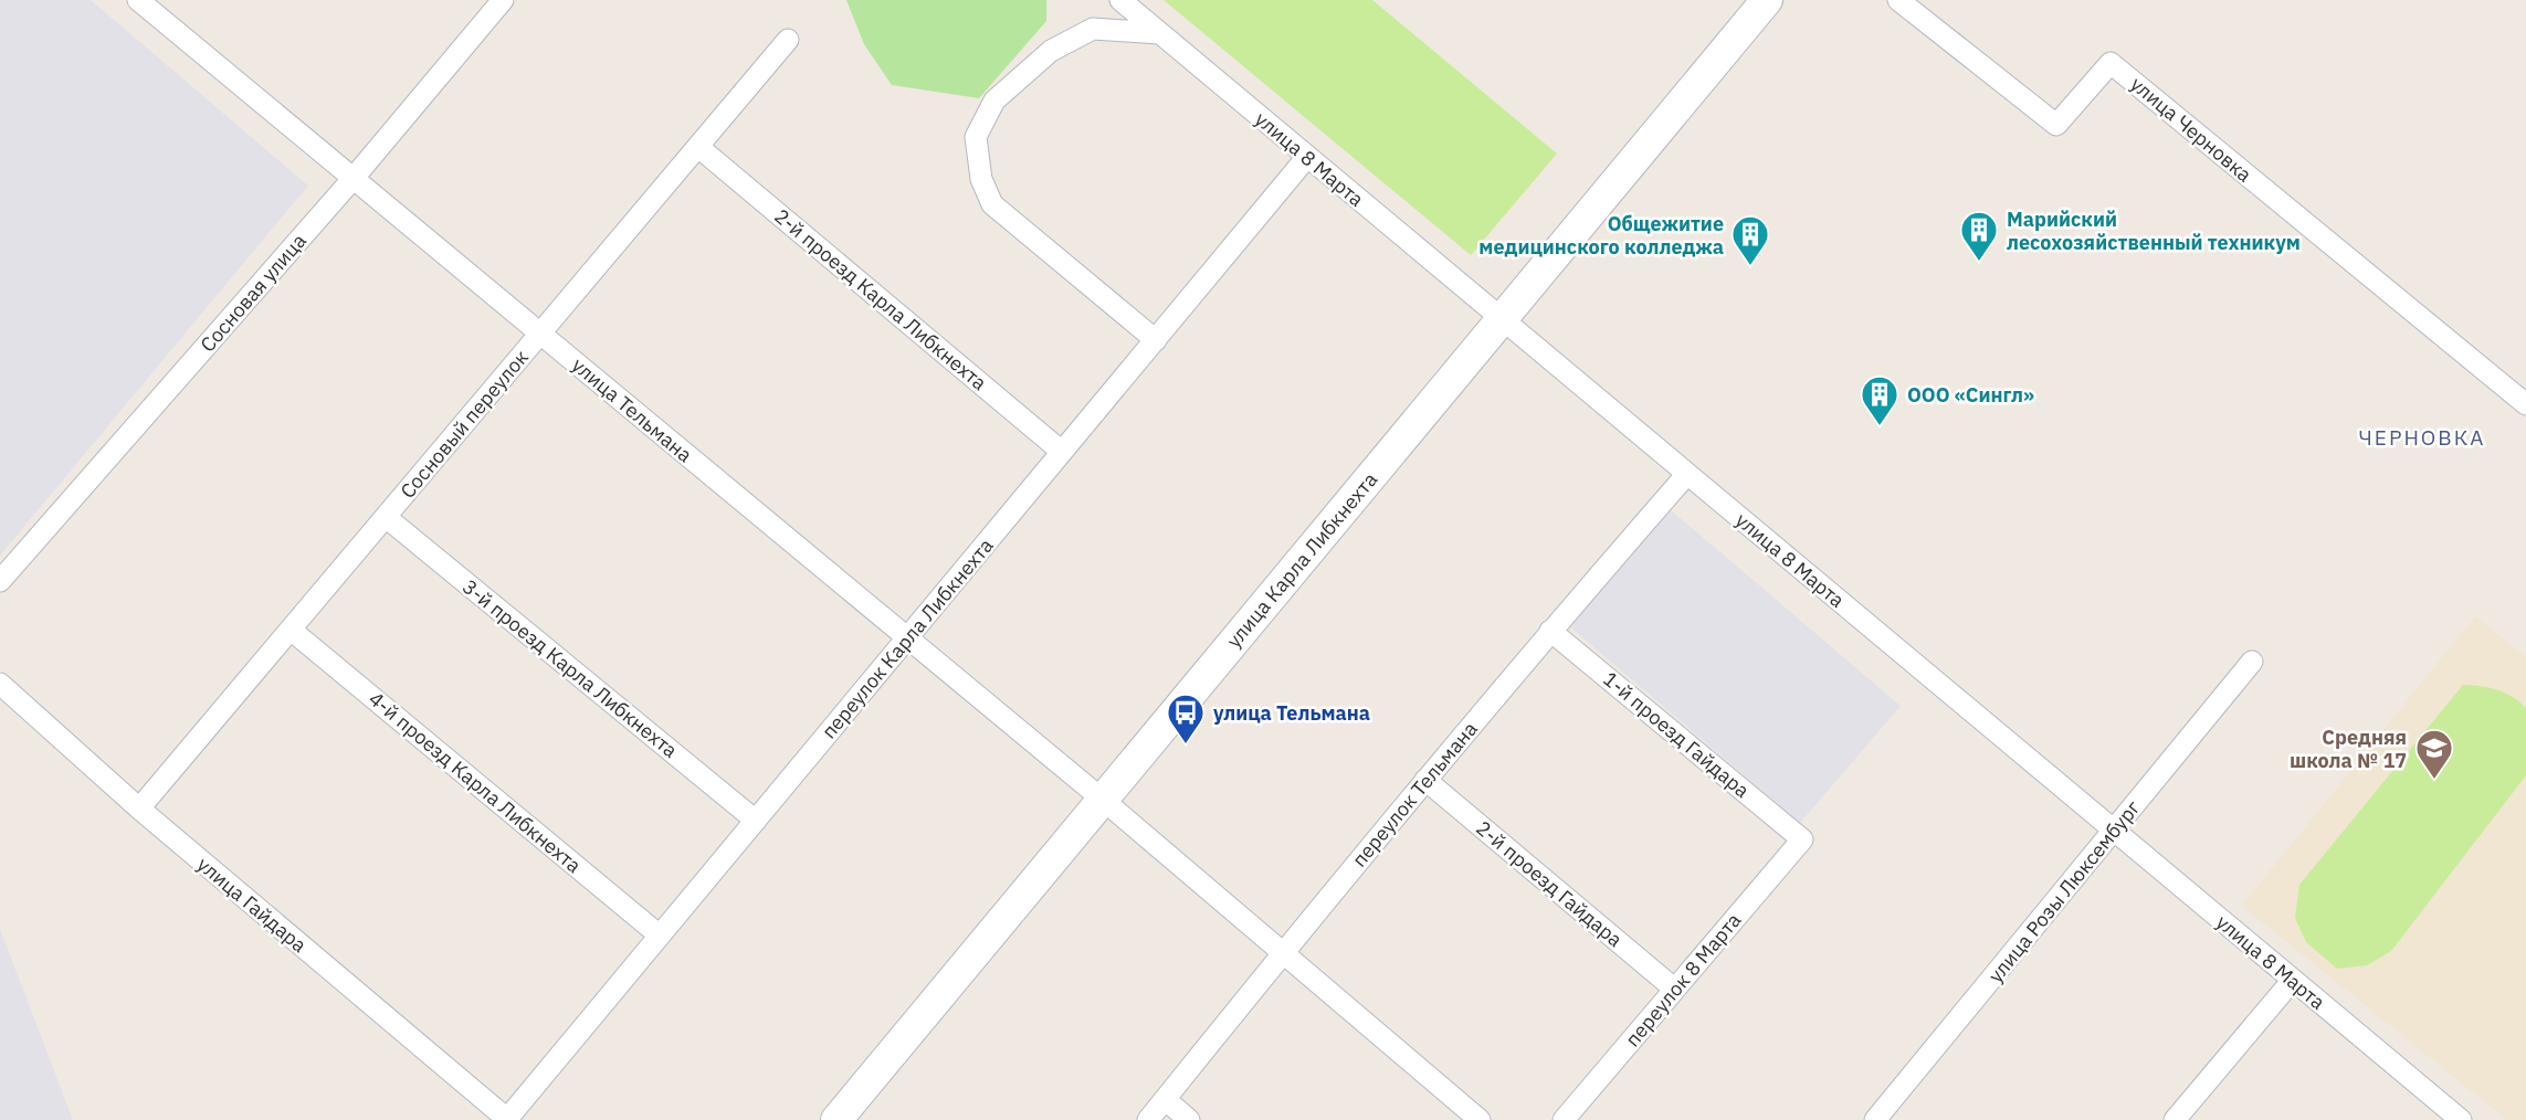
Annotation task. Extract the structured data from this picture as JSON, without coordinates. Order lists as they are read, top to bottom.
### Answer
{
  "streets": {
    "main road": ["улица Карла Либкнехта"],
    "street": [
      "улица Черновка",
      "улица 8 Марта",
      "Сосновая улица",
      "2-й проезд Карла Либкнехта",
      "улица Тельмана",
      "Сосновый переулок",
      "переулок Карла Либкнехта",
      "3-й проезд Карла Либкнехта",
      "1-й проезд Гайдара",
      "4-й проезд Карла Либкнехта",
      "переулок Тельмана",
      "2-й проезд Гайдара",
      "улица Розы Люксембург",
      "улица Гайдара",
      "переулок 8 Марта"
    ]
  },
  "crossings": [
    ["улица 8 Марта", "улица Карла Либкнехта"],
    ["улица 8 Марта", "переулок Карла Либкнехта"],
    ["улица 8 Марта", "переулок Тельмана"],
    ["улица 8 Марта", "улица Розы Люксембург"],
    ["Сосновая улица", "улица Тельмана"],
    ["2-й проезд Карла Либкнехта", "Сосновый переулок"],
    ["2-й проезд Карла Либкнехта", "переулок Карла Либкнехта"],
    ["улица Тельмана", "Сосновый переулок"],
    ["улица Тельмана", "улица Карла Либкнехта"],
    ["улица Тельмана", "переулок Карла Либкнехта"],
    ["улица Тельмана", "переулок Тельмана"],
    ["Сосновый переулок", "3-й проезд Карла Либкнехта"],
    ["Сосновый переулок", "4-й проезд Карла Либкнехта"],
    ["Сосновый переулок", "улица Гайдара"],
    ["переулок Карла Либкнехта", "3-й проезд Карла Либкнехта"],
    ["переулок Карла Либкнехта", "4-й проезд Карла Либкнехта"],
    ["переулок Карла Либкнехта", "улица Гайдара"],
    ["1-й проезд Гайдара", "переулок Тельмана"],
    ["1-й проезд Гайдара", "переулок 8 Марта"],
    ["переулок Тельмана", "2-й проезд Гайдара"],
    ["2-й проезд Гайдара", "переулок 8 Марта"]
  ],
  "districts": ["ЧЕРНОВКА"],
  "places": {
    "building": ["Марийский лесохозяйственный техникум", "Общежитие медицинского колледжа", "ООО «Сингл»"],
    "bus stop": ["улица Тельмана"],
    "school or university": ["Средняя школа № 17"]
  }
}
